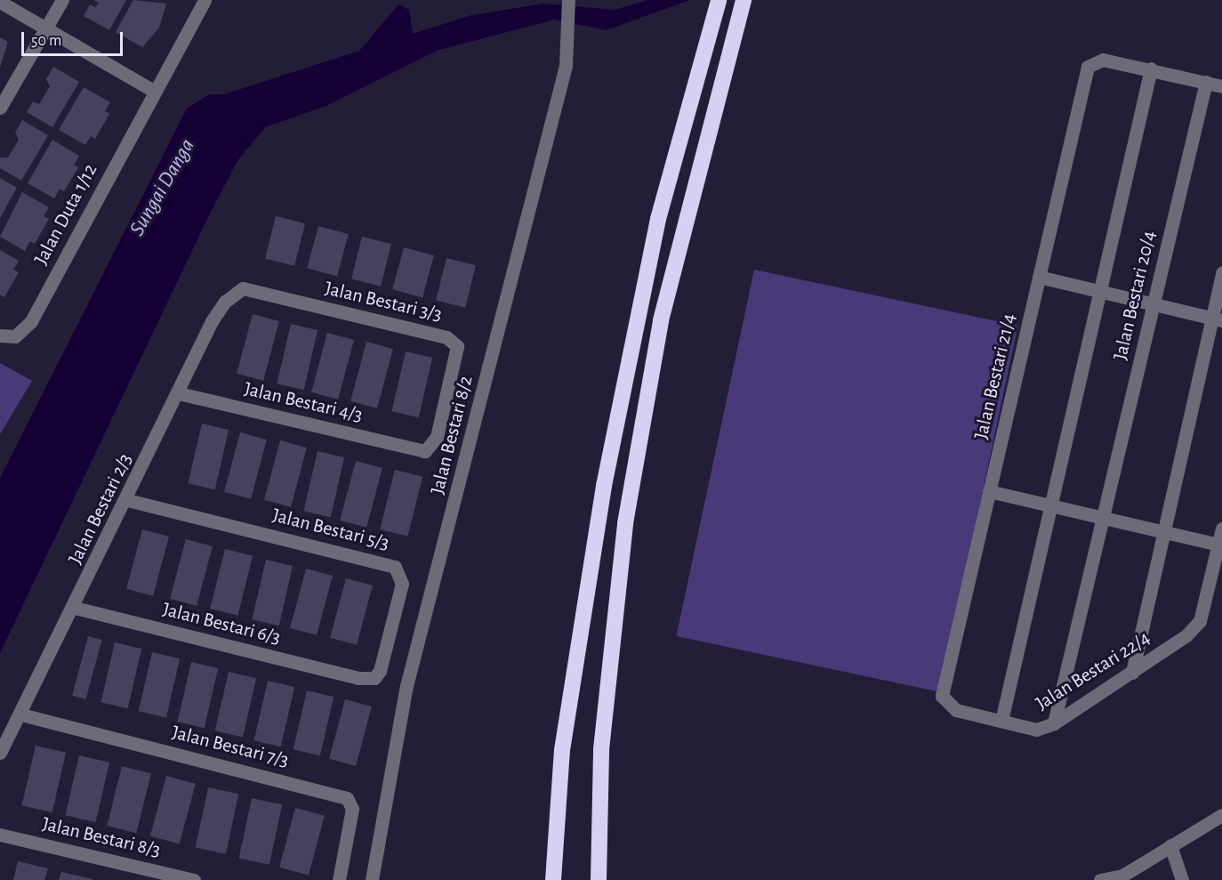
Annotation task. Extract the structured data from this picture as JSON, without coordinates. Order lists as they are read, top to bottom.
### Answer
{
  "streets": {
    "street": [
      "Jalan Duta 1/12",
      "Jalan Bestari 20/4",
      "Jalan Bestari 3/3",
      "Jalan Bestari 21/4",
      "Jalan Bestari 4/3",
      "Jalan Bestari 8/2",
      "Jalan Bestari 2/3",
      "Jalan Bestari 5/3",
      "Jalan Bestari 6/3",
      "Jalan Bestari 22/4",
      "Jalan Bestari 7/3",
      "Jalan Bestari 8/3"
    ]
  },
  "crossings": [
    ["Jalan Bestari 20/4", "Jalan Bestari 22/4"],
    ["Jalan Bestari 3/3", "Jalan Bestari 4/3"],
    ["Jalan Bestari 3/3", "Jalan Bestari 2/3"],
    ["Jalan Bestari 21/4", "Jalan Bestari 22/4"],
    ["Jalan Bestari 4/3", "Jalan Bestari 2/3"],
    ["Jalan Bestari 2/3", "Jalan Bestari 5/3"],
    ["Jalan Bestari 2/3", "Jalan Bestari 6/3"],
    ["Jalan Bestari 2/3", "Jalan Bestari 7/3"],
    ["Jalan Bestari 5/3", "Jalan Bestari 6/3"]
  ],
  "water": ["Sungai Danga"],
  "scale_bar": "50 m"
}
